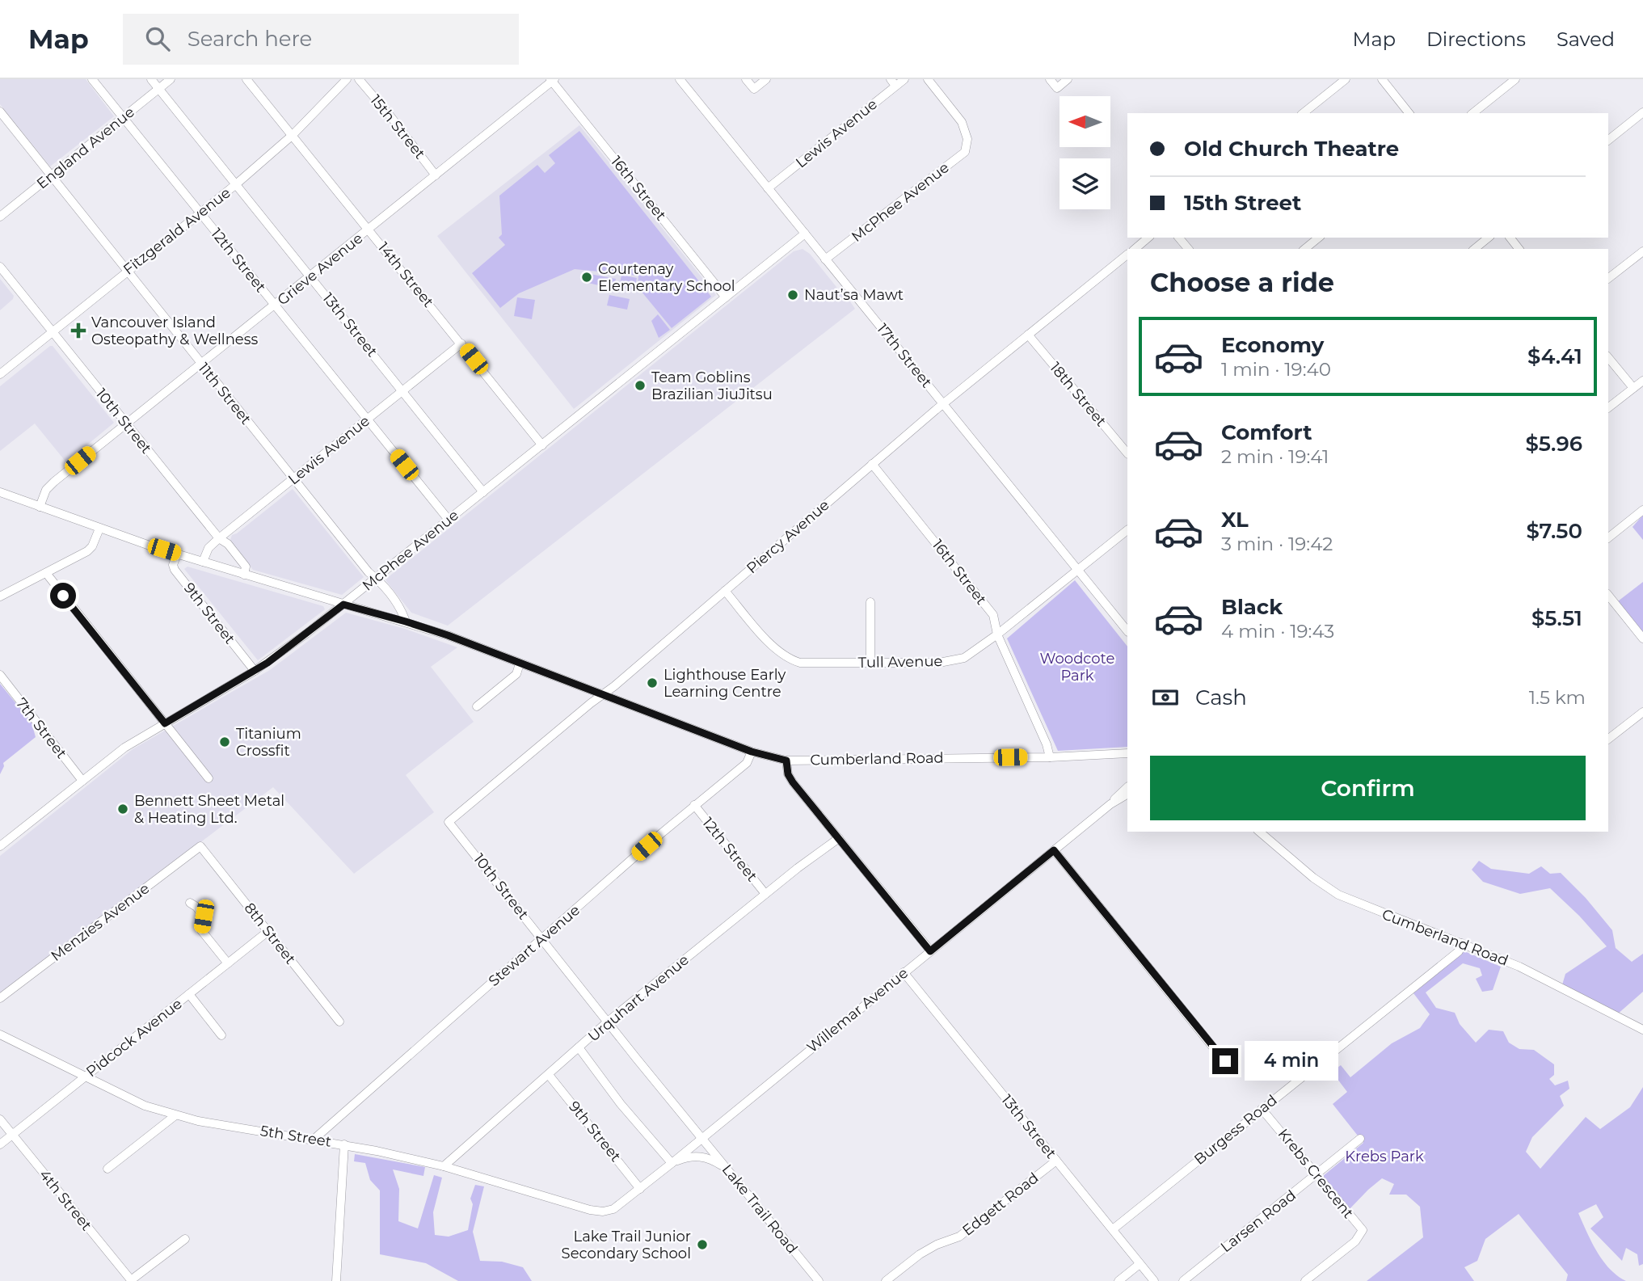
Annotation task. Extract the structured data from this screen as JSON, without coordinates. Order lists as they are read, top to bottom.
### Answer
{
  "streets": {
    "street": [
      "15th Street",
      "Lewis Avenue",
      "England Avenue",
      "16th Street",
      "McPhee Avenue",
      "Fitzgerald Avenue",
      "12th Street",
      "Grieve Avenue",
      "14th Street",
      "13th Street",
      "17th Street",
      "11th Street",
      "18th Street",
      "10th Street",
      "Piercy Avenue",
      "9th Street",
      "Tull Avenue",
      "7th Street",
      "Cumberland Road",
      "Menzies Avenue",
      "8th Street",
      "Stewart Avenue",
      "Urquhart Avenue",
      "Willemar Avenue",
      "Pidcock Avenue",
      "Burgess Road",
      "5th Street",
      "Krebs Crescent",
      "4th Street",
      "Edgett Road",
      "Lake Trail Road",
      "Larsen Road"
    ]
  },
  "crossings": [
    ["15th Street", "Grieve Avenue"],
    ["Lewis Avenue", "12th Street"],
    ["Lewis Avenue", "14th Street"],
    ["Lewis Avenue", "13th Street"],
    ["Lewis Avenue", "17th Street"],
    ["Lewis Avenue", "11th Street"],
    ["Lewis Avenue", "10th Street"],
    ["Lewis Avenue", "Cumberland Road"],
    ["England Avenue", "12th Street"],
    ["England Avenue", "13th Street"],
    ["England Avenue", "11th Street"],
    ["16th Street", "McPhee Avenue"],
    ["16th Street", "Grieve Avenue"],
    ["16th Street", "Piercy Avenue"],
    ["16th Street", "Tull Avenue"],
    ["16th Street", "Cumberland Road"],
    ["McPhee Avenue", "12th Street"],
    ["McPhee Avenue", "14th Street"],
    ["McPhee Avenue", "13th Street"],
    ["McPhee Avenue", "17th Street"],
    ["McPhee Avenue", "11th Street"],
    ["McPhee Avenue", "9th Street"],
    ["McPhee Avenue", "7th Street"],
    ["McPhee Avenue", "Cumberland Road"],
    ["Fitzgerald Avenue", "12th Street"],
    ["Fitzgerald Avenue", "14th Street"],
    ["Fitzgerald Avenue", "13th Street"],
    ["Fitzgerald Avenue", "11th Street"],
    ["Fitzgerald Avenue", "10th Street"],
    ["12th Street", "Grieve Avenue"],
    ["12th Street", "Stewart Avenue"],
    ["12th Street", "Urquhart Avenue"],
    ["Grieve Avenue", "14th Street"],
    ["Grieve Avenue", "13th Street"],
    ["Grieve Avenue", "11th Street"],
    ["Grieve Avenue", "10th Street"],
    ["Grieve Avenue", "Cumberland Road"],
    ["13th Street", "Willemar Avenue"],
    ["13th Street", "Burgess Road"],
    ["13th Street", "Edgett Road"],
    ["17th Street", "Piercy Avenue"],
    ["17th Street", "Tull Avenue"],
    ["11th Street", "Cumberland Road"],
    ["18th Street", "Piercy Avenue"],
    ["10th Street", "Piercy Avenue"],
    ["10th Street", "Cumberland Road"],
    ["10th Street", "Stewart Avenue"],
    ["10th Street", "Urquhart Avenue"],
    ["10th Street", "Willemar Avenue"],
    ["10th Street", "Lake Trail Road"],
    ["Piercy Avenue", "Tull Avenue"],
    ["Piercy Avenue", "Cumberland Road"],
    ["9th Street", "Cumberland Road"],
    ["9th Street", "Urquhart Avenue"],
    ["9th Street", "Willemar Avenue"],
    ["Cumberland Road", "Stewart Avenue"],
    ["Cumberland Road", "Burgess Road"],
    ["Menzies Avenue", "8th Street"],
    ["8th Street", "Pidcock Avenue"],
    ["Stewart Avenue", "5th Street"],
    ["Urquhart Avenue", "5th Street"],
    ["Willemar Avenue", "5th Street"],
    ["Willemar Avenue", "Lake Trail Road"],
    ["Pidcock Avenue", "5th Street"],
    ["Pidcock Avenue", "4th Street"],
    ["Burgess Road", "Krebs Crescent"],
    ["Krebs Crescent", "Larsen Road"]
  ],
  "parks": ["Woodcote Park", "Krebs Park"],
  "places": {
    "other": [
      "Courtenay Elementary School",
      "Naut’sa Mawt",
      "Team Goblins Brazilian JiuJitsu",
      "Lighthouse Early Learning Centre",
      "Titanium Crossfit",
      "Bennett Sheet Metal & Heating Ltd.",
      "Lake Trail Junior Secondary School"
    ],
    "health": ["Vancouver Island Osteopathy & Wellness"]
  },
  "north": "left",
  "page": {
    "header": "Map",
    "search": "Search here",
    "nav": ["Map", "Directions", "Saved"],
    "banner": ["Old Church Theatre", "15th Street"],
    "heading": "Choose a ride",
    "list": [
      {
        "name": "Economy",
        "note": "1 min · 19:40",
        "value": "$4.41"
      },
      {
        "name": "Comfort",
        "note": "2 min · 19:41",
        "value": "$5.96"
      },
      {
        "name": "XL",
        "note": "3 min · 19:42",
        "value": "$7.50"
      },
      {
        "name": "Black",
        "note": "4 min · 19:43",
        "value": "$5.51"
      }
    ],
    "pay": ["Cash", "1.5 km"],
    "buttons": "Confirm",
    "bubble": "4 min"
  }
}
